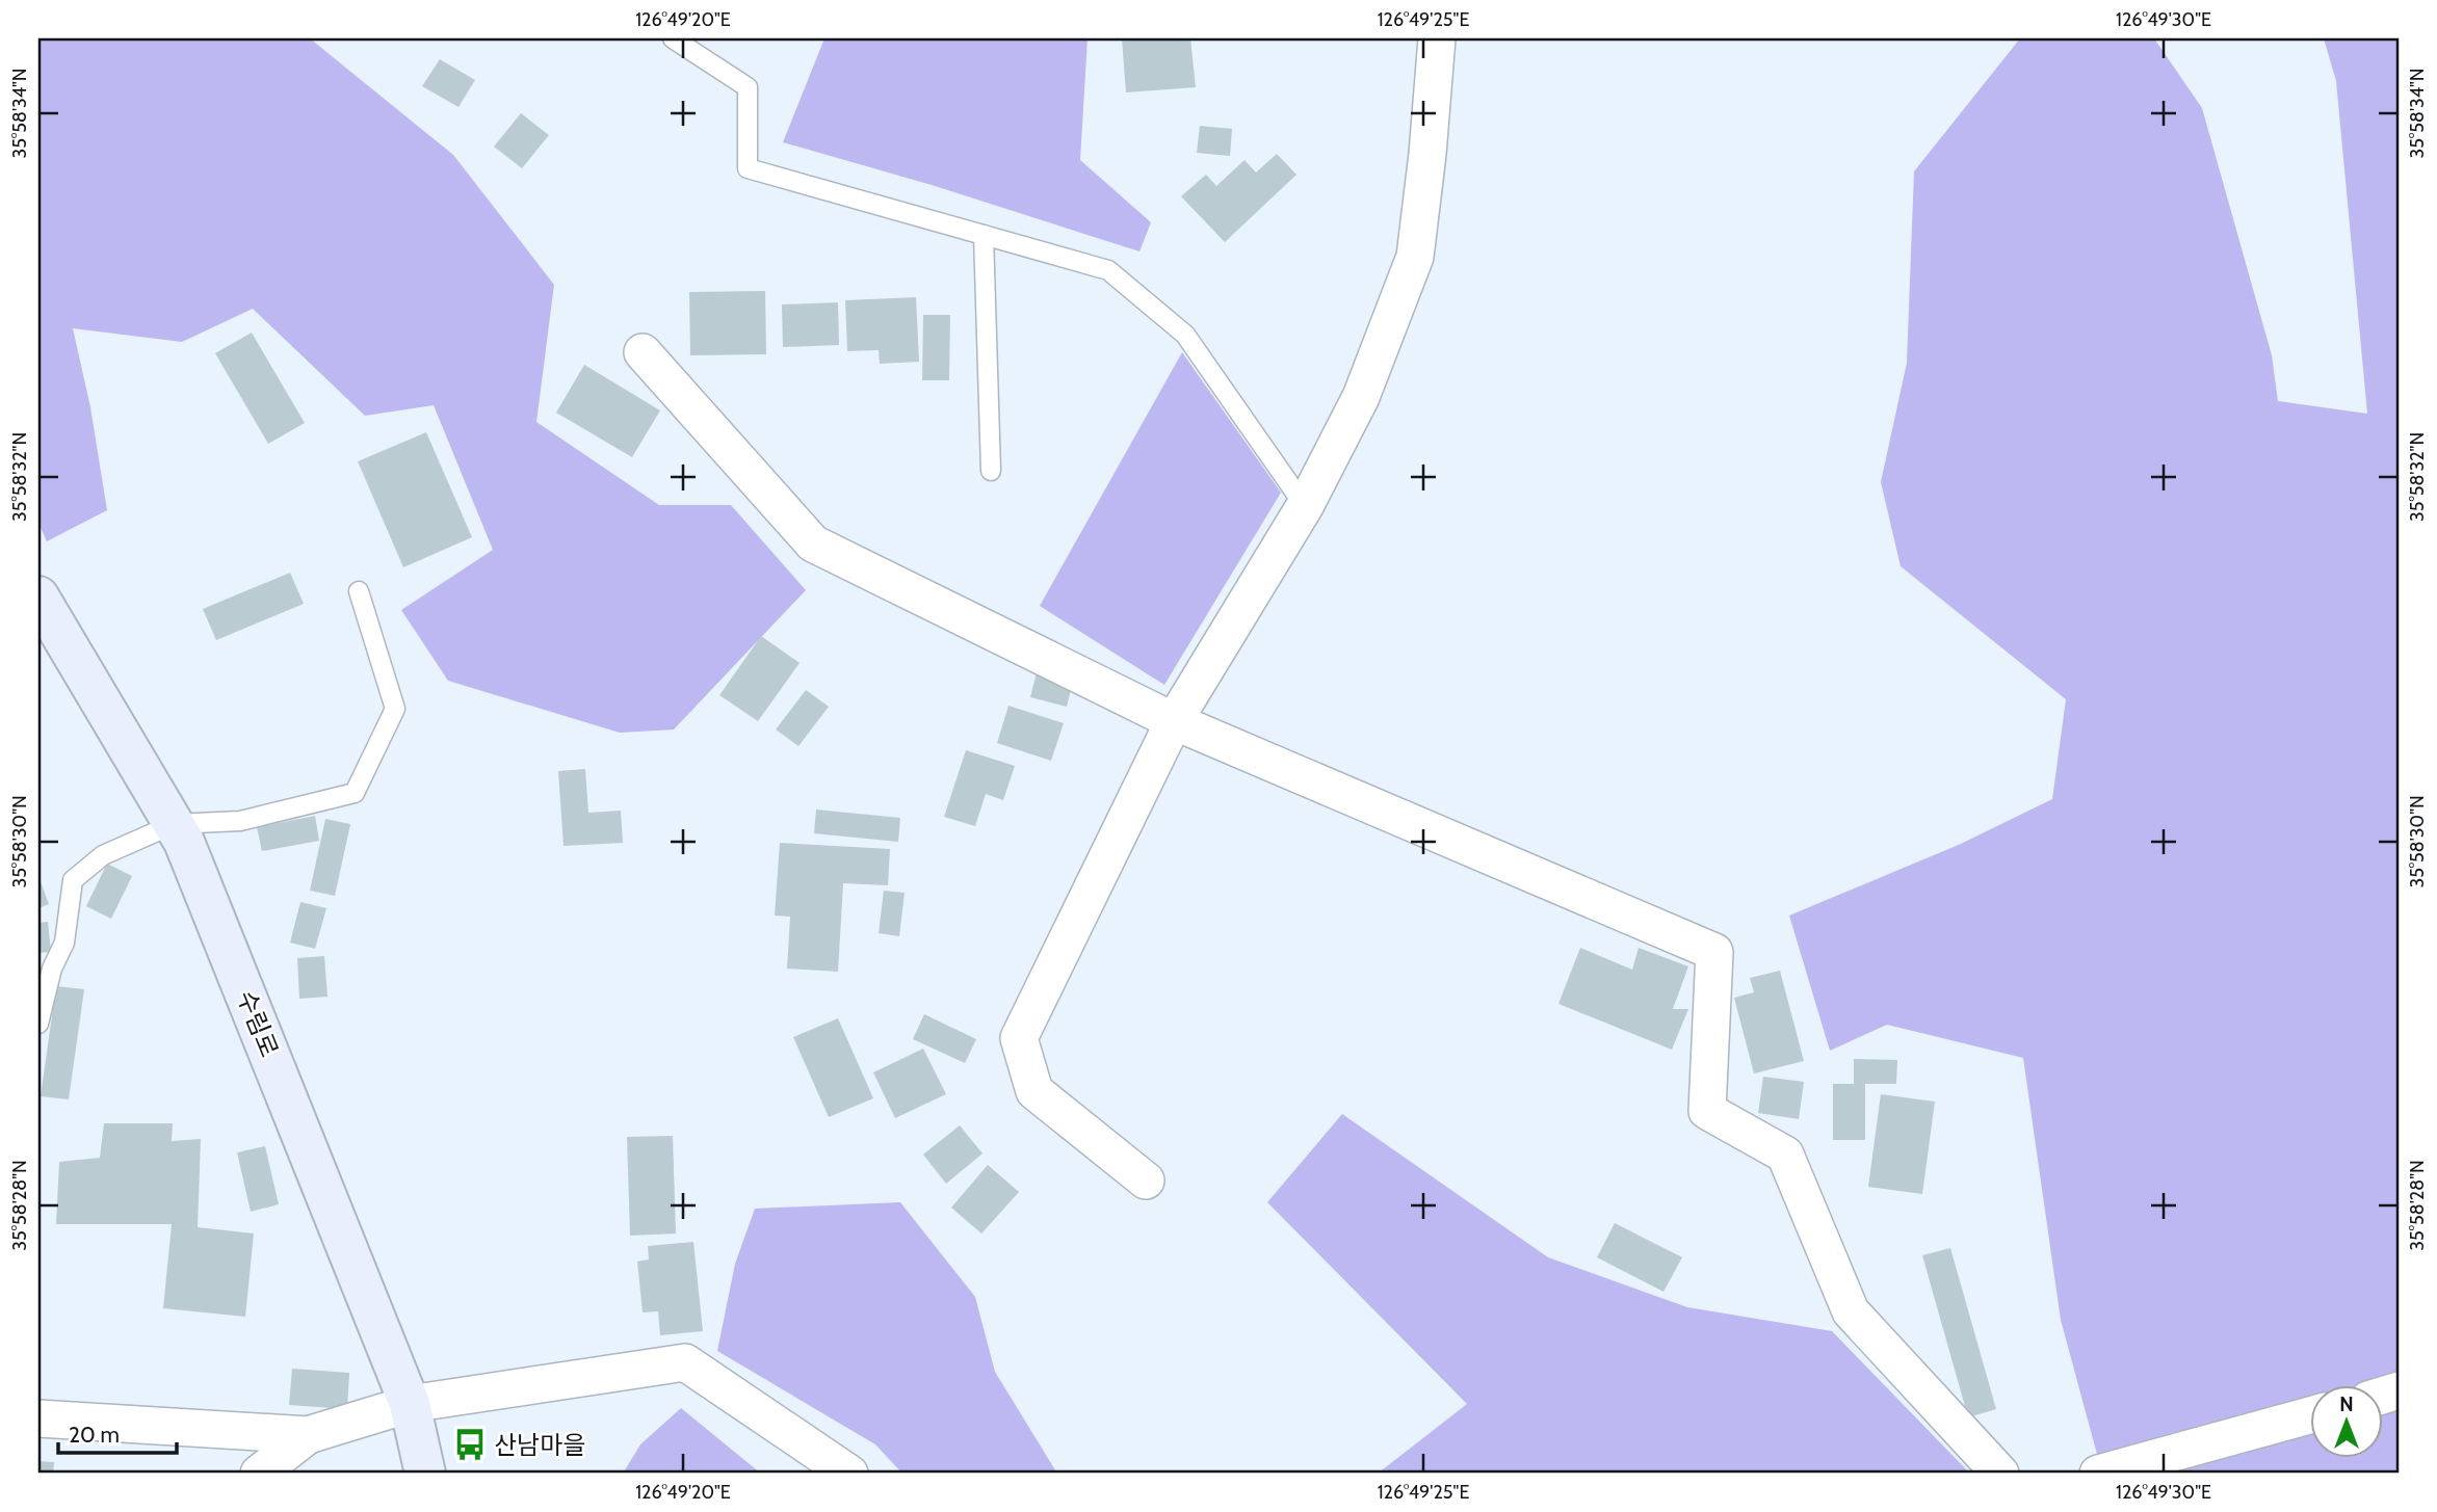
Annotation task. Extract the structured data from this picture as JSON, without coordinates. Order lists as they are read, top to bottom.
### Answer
{
  "streets": {
    "main road": ["수림로"]
  },
  "places": {
    "bus stop": ["산남마을"]
  },
  "scale_bar": "20 m",
  "north": "top",
  "coordinates": [
    "126°49'20\"E",
    "126°49'25\"E",
    "126°49'30\"E",
    "35°58'34\"N",
    "35°58'32\"N",
    "35°58'30\"N",
    "35°58'28\"N"
  ]
}
